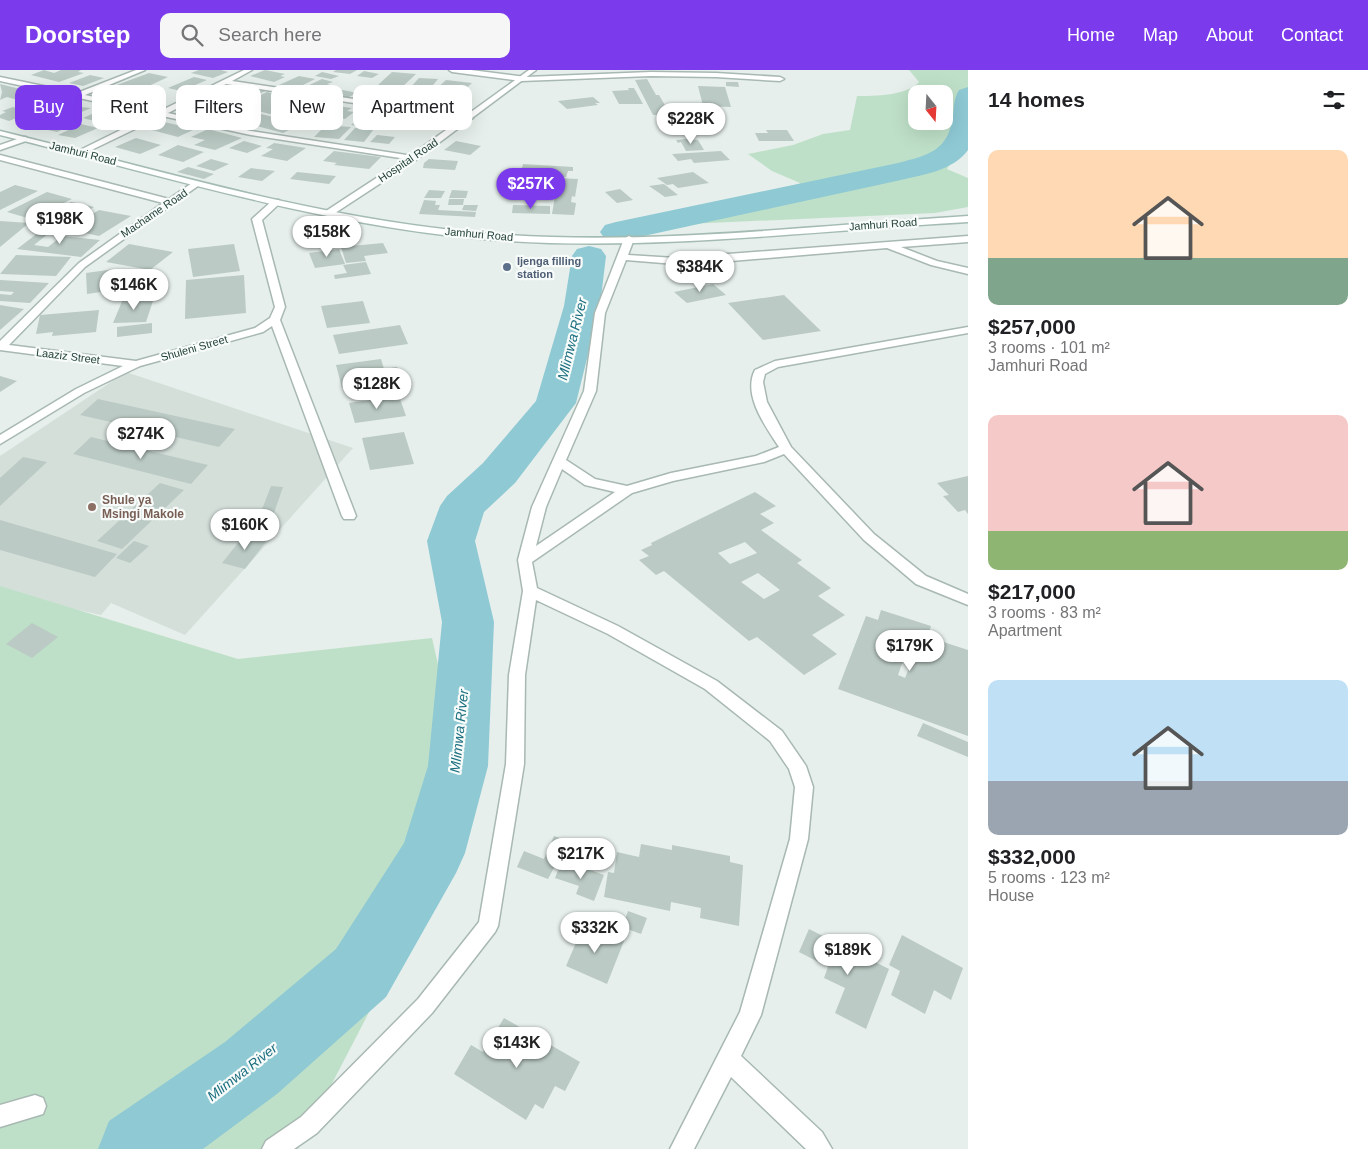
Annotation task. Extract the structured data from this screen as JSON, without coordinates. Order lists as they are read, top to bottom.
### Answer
{
  "streets": {
    "street": [
      "Jamhuri Road",
      "Hospital Road",
      "Machame Road",
      "Shuleni Street",
      "Laaziz Street"
    ]
  },
  "crossings": [
    ["Jamhuri Road", "Hospital Road"],
    ["Jamhuri Road", "Machame Road"],
    ["Machame Road", "Laaziz Street"],
    ["Shuleni Street", "Laaziz Street"]
  ],
  "water": ["Mlimwa River"],
  "places": ["Ijenga filling station", "Shule ya Msingi Makole"],
  "north": "bottom",
  "page": {
    "header": "Doorstep",
    "search": "Search here",
    "nav": [
      "Home",
      "Map",
      "About",
      "Contact"
    ],
    "heading": "14 homes",
    "chip": [
      "Buy",
      "Rent",
      "Filters",
      "New",
      "Apartment"
    ],
    "price": [
      "$228K",
      "$257K",
      "$198K",
      "$158K",
      "$384K",
      "$146K",
      "$128K",
      "$274K",
      "$160K",
      "$179K",
      "$217K",
      "$332K",
      "$189K",
      "$143K"
    ],
    "list": [
      {
        "name": "$257,000",
        "note": "3 rooms · 101 m² · Jamhuri Road"
      },
      {
        "name": "$217,000",
        "note": "3 rooms · 83 m² · Apartment"
      },
      {
        "name": "$332,000",
        "note": "5 rooms · 123 m² · House"
      }
    ]
  }
}
